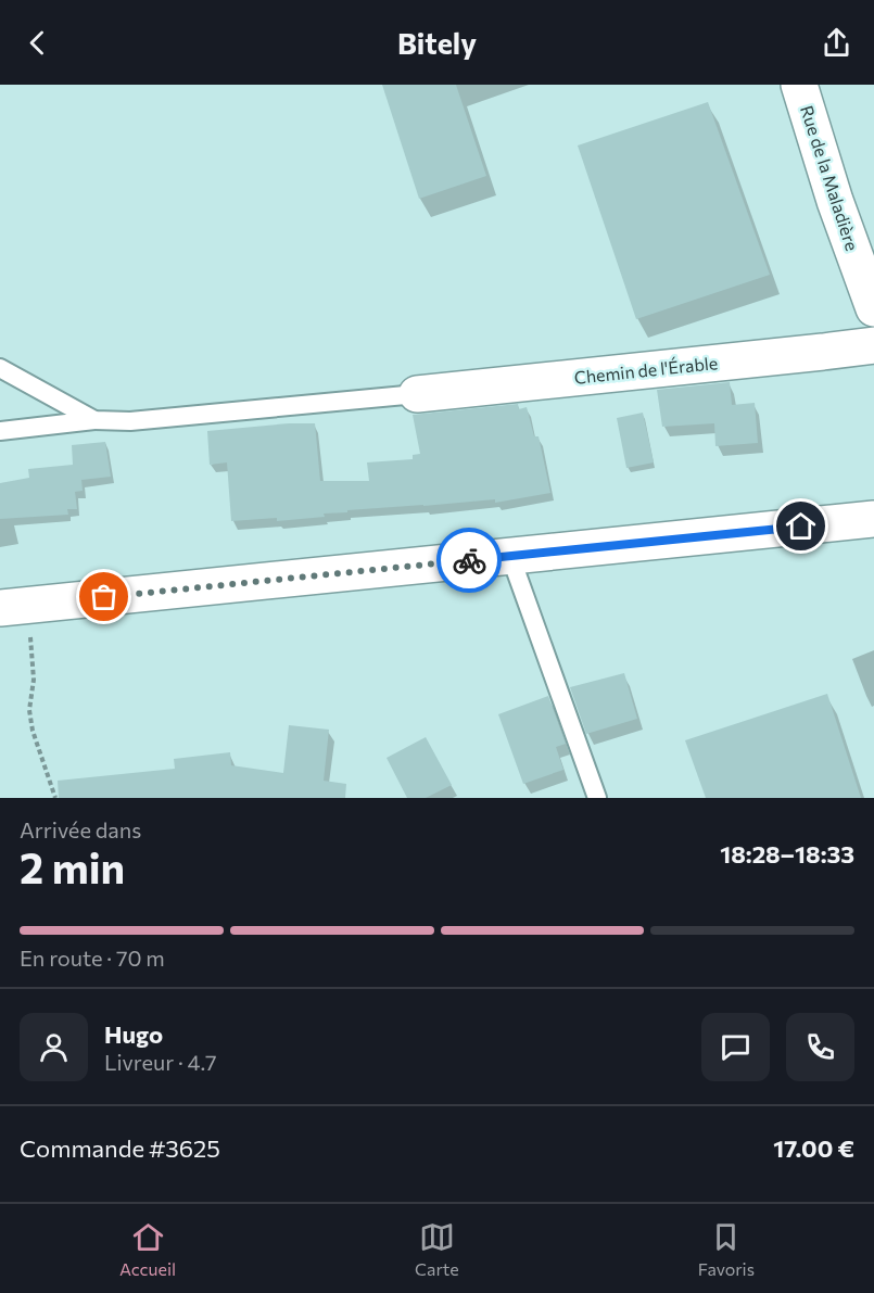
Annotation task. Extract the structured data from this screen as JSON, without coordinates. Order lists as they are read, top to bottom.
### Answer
{
  "streets": {
    "main road": ["Rue de la Maladière", "Chemin de l'Érable"]
  },
  "page": {
    "header": "Bitely",
    "heading": ["2 min", "Arrivée dans", "18:28–18:33"],
    "panel": [
      "Hugo",
      "Livreur · 4.7",
      "Commande #3625",
      "17.00 €"
    ],
    "bar": "En route · 70 m",
    "tabs": ["Accueil", "Carte", "Favoris"]
  }
}
